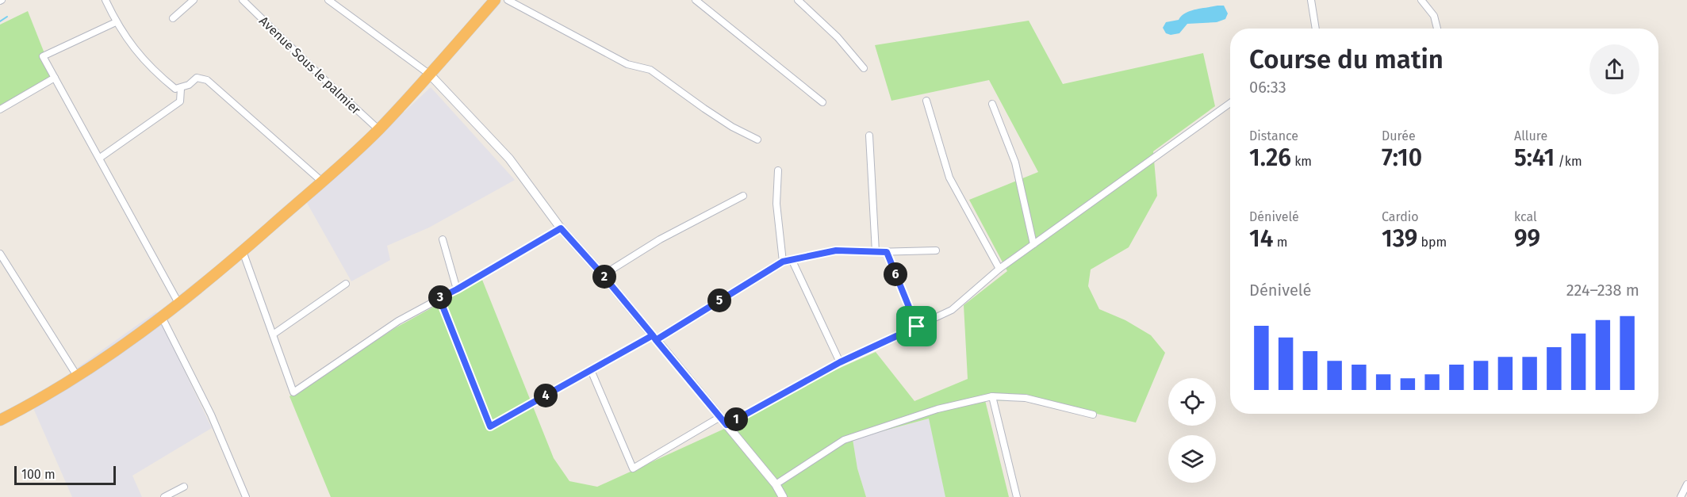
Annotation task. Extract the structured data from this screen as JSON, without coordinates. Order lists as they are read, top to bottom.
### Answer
{
  "streets": {
    "street": ["Avenue Sous le palmier"]
  },
  "scale_bar": "100 m",
  "page": {
    "heading": ["Course du matin", "06:33"],
    "stats": [
      ["Distance", "1.26 km"],
      ["Durée", "7:10"],
      ["Allure", "5:41 /km"],
      ["Dénivelé", "14 m"],
      ["Cardio", "139 bpm"],
      ["kcal", "99"]
    ],
    "pins": [
      "6",
      "2",
      "3",
      "5",
      "4",
      "1"
    ],
    "chart": ["Dénivelé", "224–238 m"],
    "scale": "100 m"
  }
}
